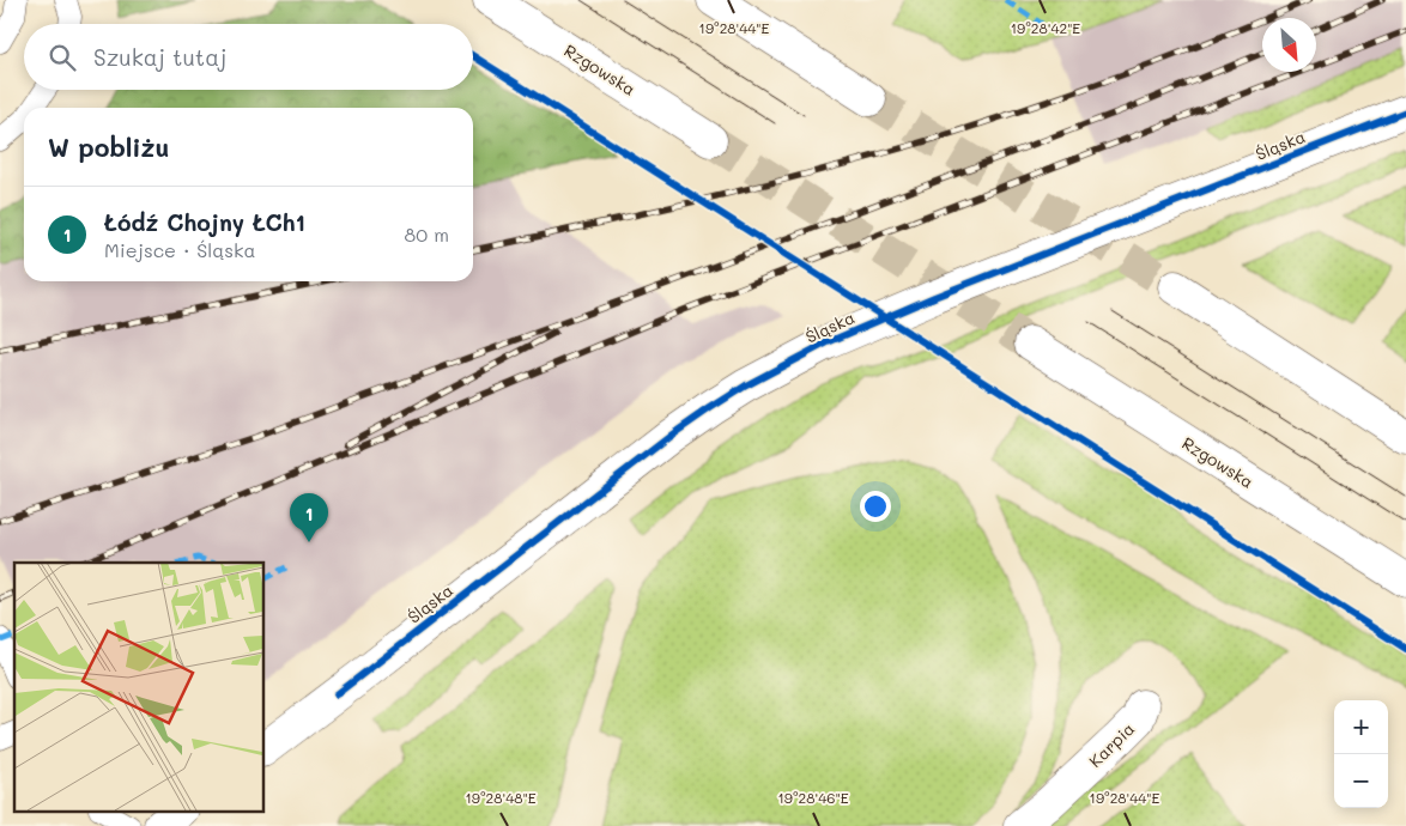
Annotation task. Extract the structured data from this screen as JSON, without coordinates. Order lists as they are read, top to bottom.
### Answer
{
  "streets": {
    "street": ["Rzgowska", "Śląska", "Karpia"]
  },
  "north": "bottom right",
  "page": {
    "search": "Szukaj tutaj",
    "heading": "W pobliżu",
    "list": [
      {
        "mark": "1",
        "name": "Łódź Chojny ŁCh1",
        "note": "Miejsce · Śląska",
        "value": "80 m"
      }
    ],
    "pins": "1",
    "map_buttons": ["+", "−"]
  },
  "coordinates": [
    "19°28'44\"E",
    "19°28'42\"E",
    "19°28'48\"E",
    "19°28'46\"E"
  ]
}
